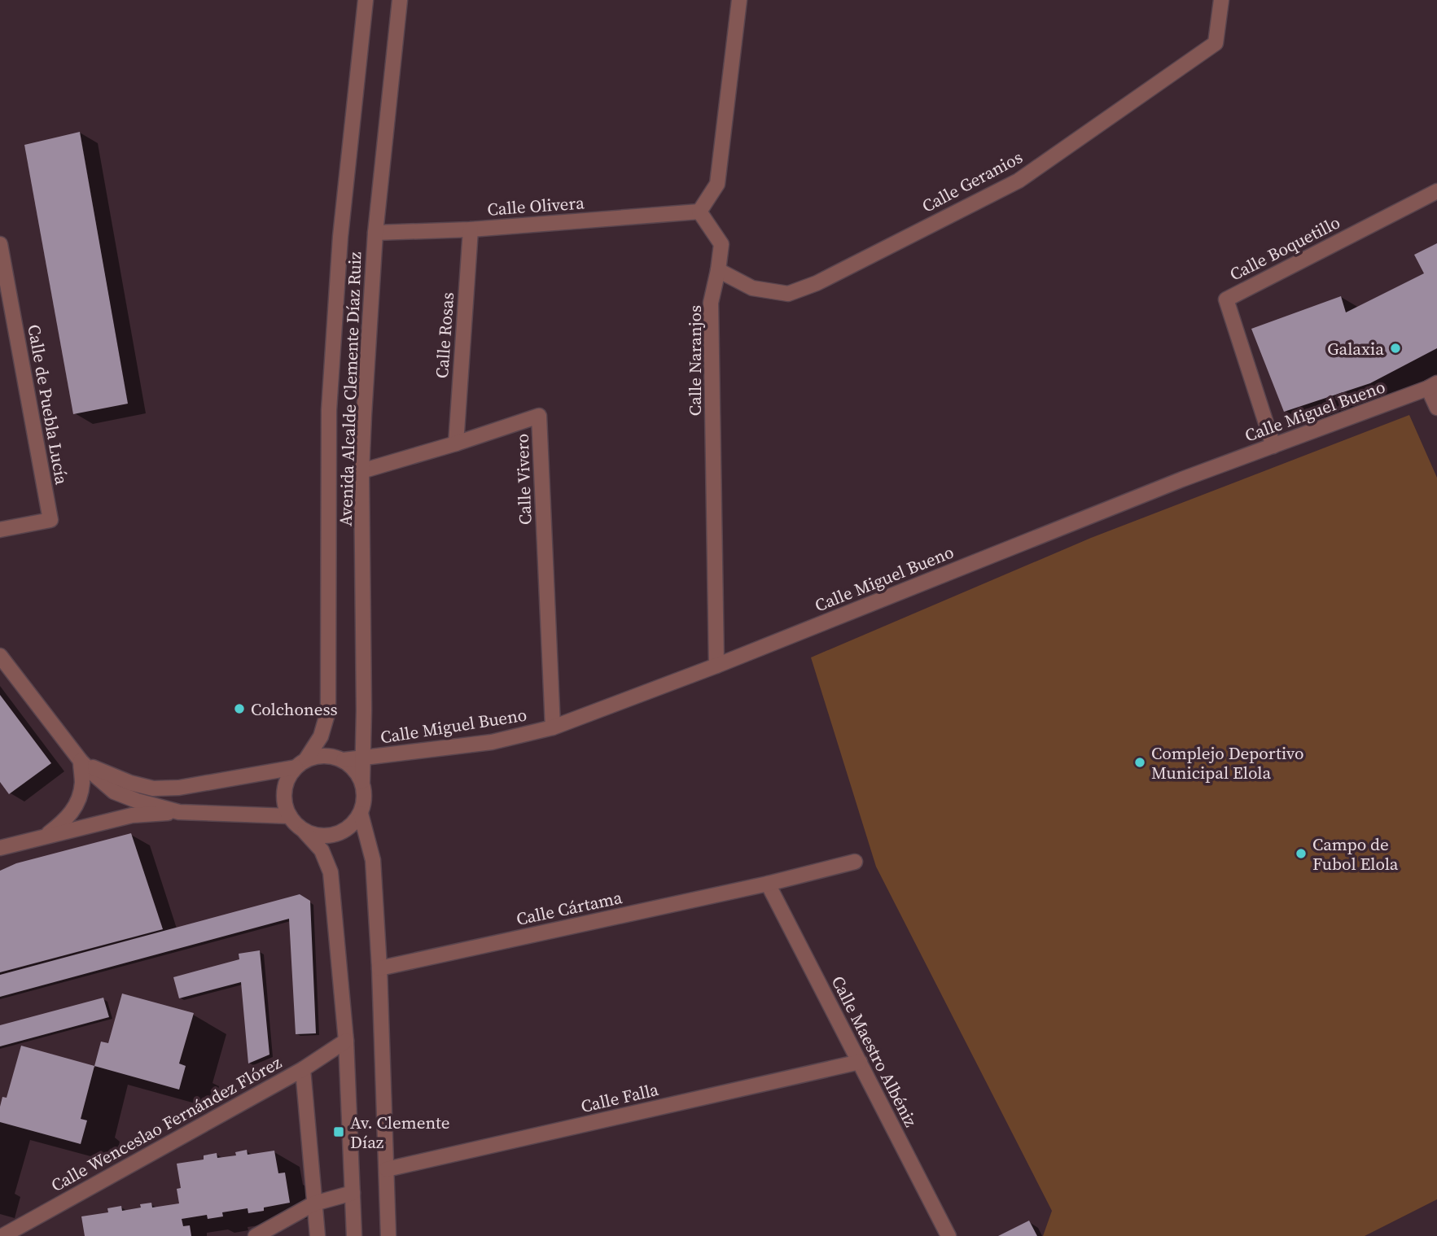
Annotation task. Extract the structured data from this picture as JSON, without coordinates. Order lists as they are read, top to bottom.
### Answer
{
  "streets": {
    "street": [
      "Calle Geranios",
      "Calle Olivera",
      "Calle Boquetillo",
      "Calle Rosas",
      "Calle Naranjos",
      "Avenida Alcalde Clemente Díaz Ruiz",
      "Calle de Puebla Lucía",
      "Calle Miguel Bueno",
      "Calle Vivero",
      "Calle Cártama",
      "Calle Maestro Albéniz",
      "Calle Falla",
      "Calle Wenceslao Fernández Flórez"
    ]
  },
  "crossings": [
    ["Calle Geranios", "Calle Naranjos"],
    ["Calle Olivera", "Calle Rosas"],
    ["Calle Olivera", "Calle Naranjos"],
    ["Calle Olivera", "Avenida Alcalde Clemente Díaz Ruiz"],
    ["Calle Boquetillo", "Calle Miguel Bueno"],
    ["Calle Rosas", "Calle Vivero"],
    ["Calle Naranjos", "Calle Miguel Bueno"],
    ["Avenida Alcalde Clemente Díaz Ruiz", "Calle Miguel Bueno"],
    ["Avenida Alcalde Clemente Díaz Ruiz", "Calle Vivero"],
    ["Calle Miguel Bueno", "Calle Vivero"],
    ["Calle Cártama", "Calle Maestro Albéniz"],
    ["Calle Maestro Albéniz", "Calle Falla"]
  ],
  "places": {
    "other": [
      "Galaxia",
      "Colchoness",
      "Complejo Deportivo Municipal Elola",
      "Campo de Fubol Elola"
    ],
    "transit": ["Av. Clemente Díaz"]
  }
}
